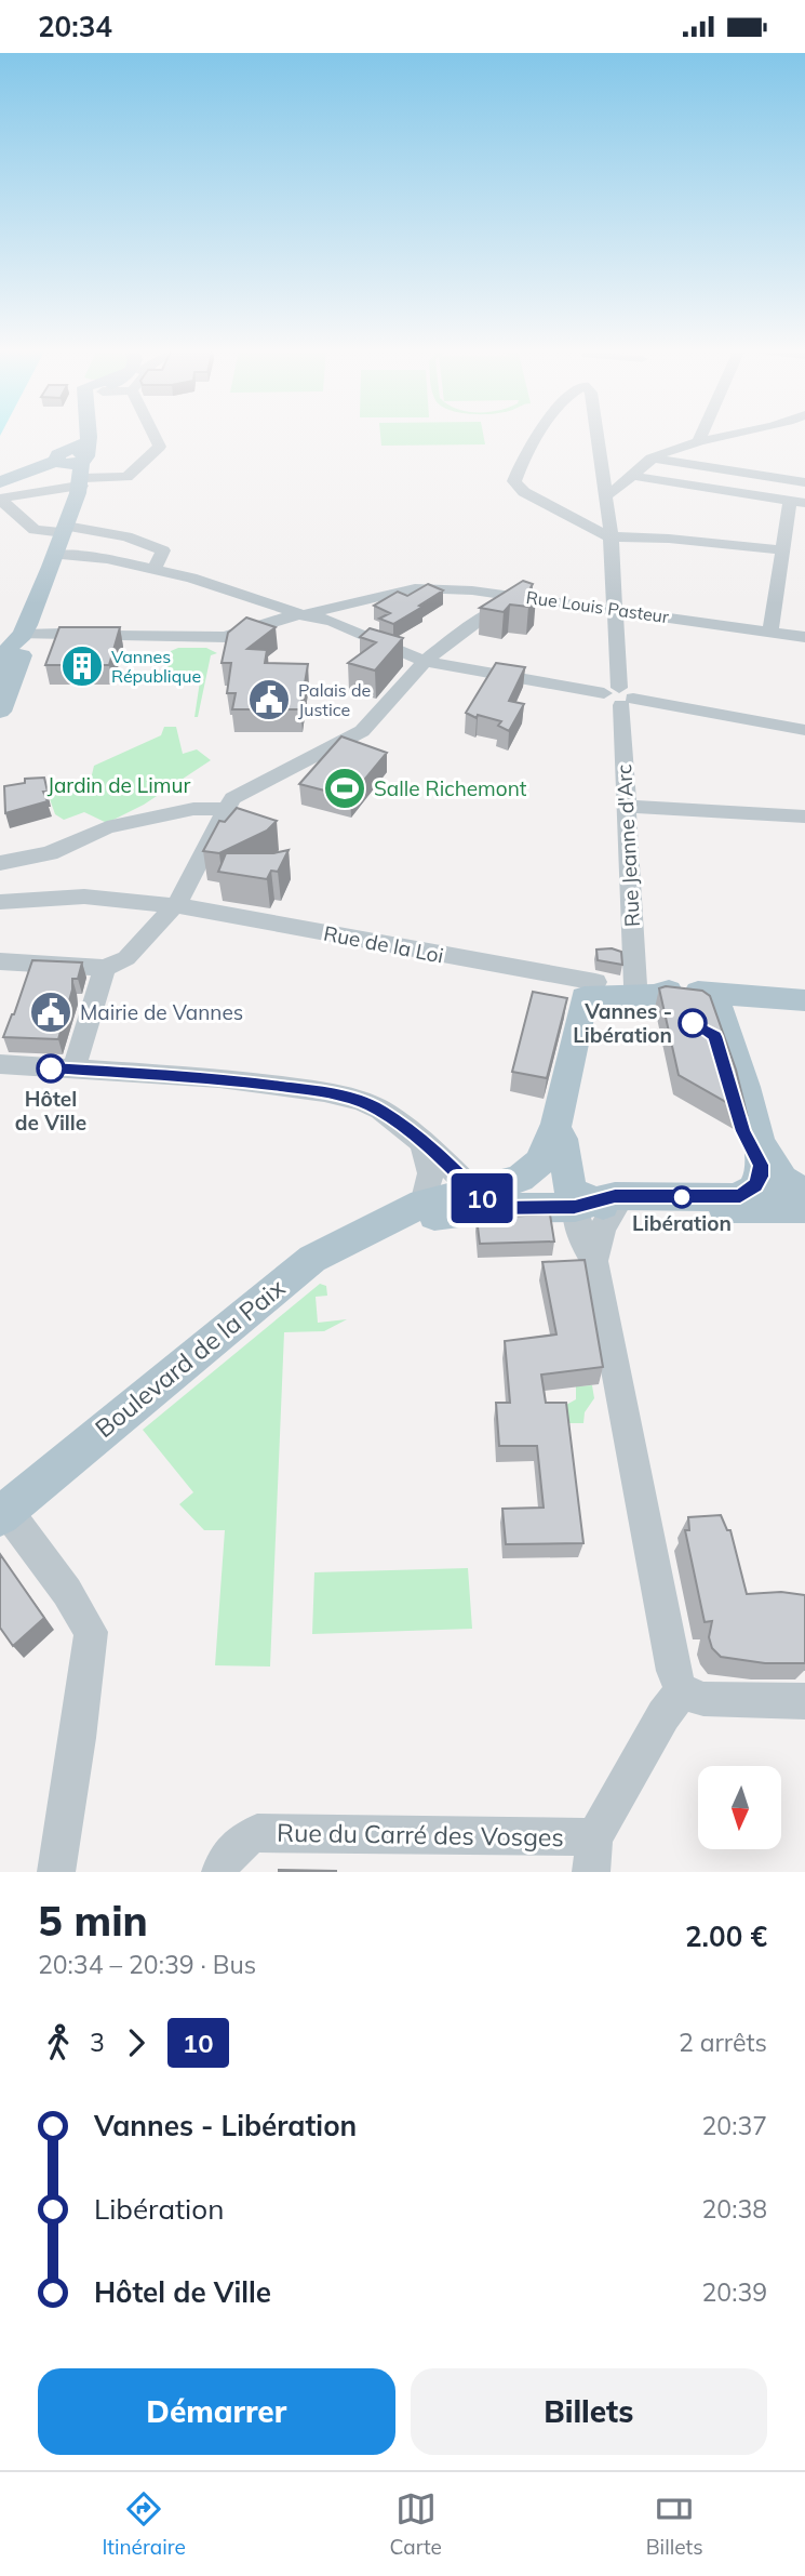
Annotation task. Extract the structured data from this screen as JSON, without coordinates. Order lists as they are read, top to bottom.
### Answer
{
  "streets": {
    "main road": ["Boulevard de la Paix"],
    "street": [
      "Rue Louis Pasteur",
      "Rue Jeanne d'Arc",
      "Rue de la Loi",
      "Rue du Carré des Vosges"
    ]
  },
  "crossings": [
    ["Rue Louis Pasteur", "Rue Jeanne d'Arc"]
  ],
  "parks": ["Jardin de Limur"],
  "places": {
    "building": ["Vannes République"],
    "public building": ["Palais de Justice", "Mairie de Vannes"],
    "sports": ["Salle Richemont"],
    "other": ["Vannes - Libération", "Hôtel de Ville", "Libération"]
  },
  "lines": ["bus line 10"],
  "north": "bottom",
  "page": {
    "status": "20:34",
    "on_map": "10",
    "heading": ["5 min", "20:34 – 20:39 · Bus", "2.00 €"],
    "legs": ["3", "10", "2 arrêts"],
    "list": [
      {
        "name": "Vannes - Libération",
        "value": "20:37"
      },
      {
        "name": "Libération",
        "value": "20:38"
      },
      {
        "name": "Hôtel de Ville",
        "value": "20:39"
      }
    ],
    "buttons": ["Démarrer", "Billets"],
    "tabs": ["Itinéraire", "Carte", "Billets"]
  }
}
